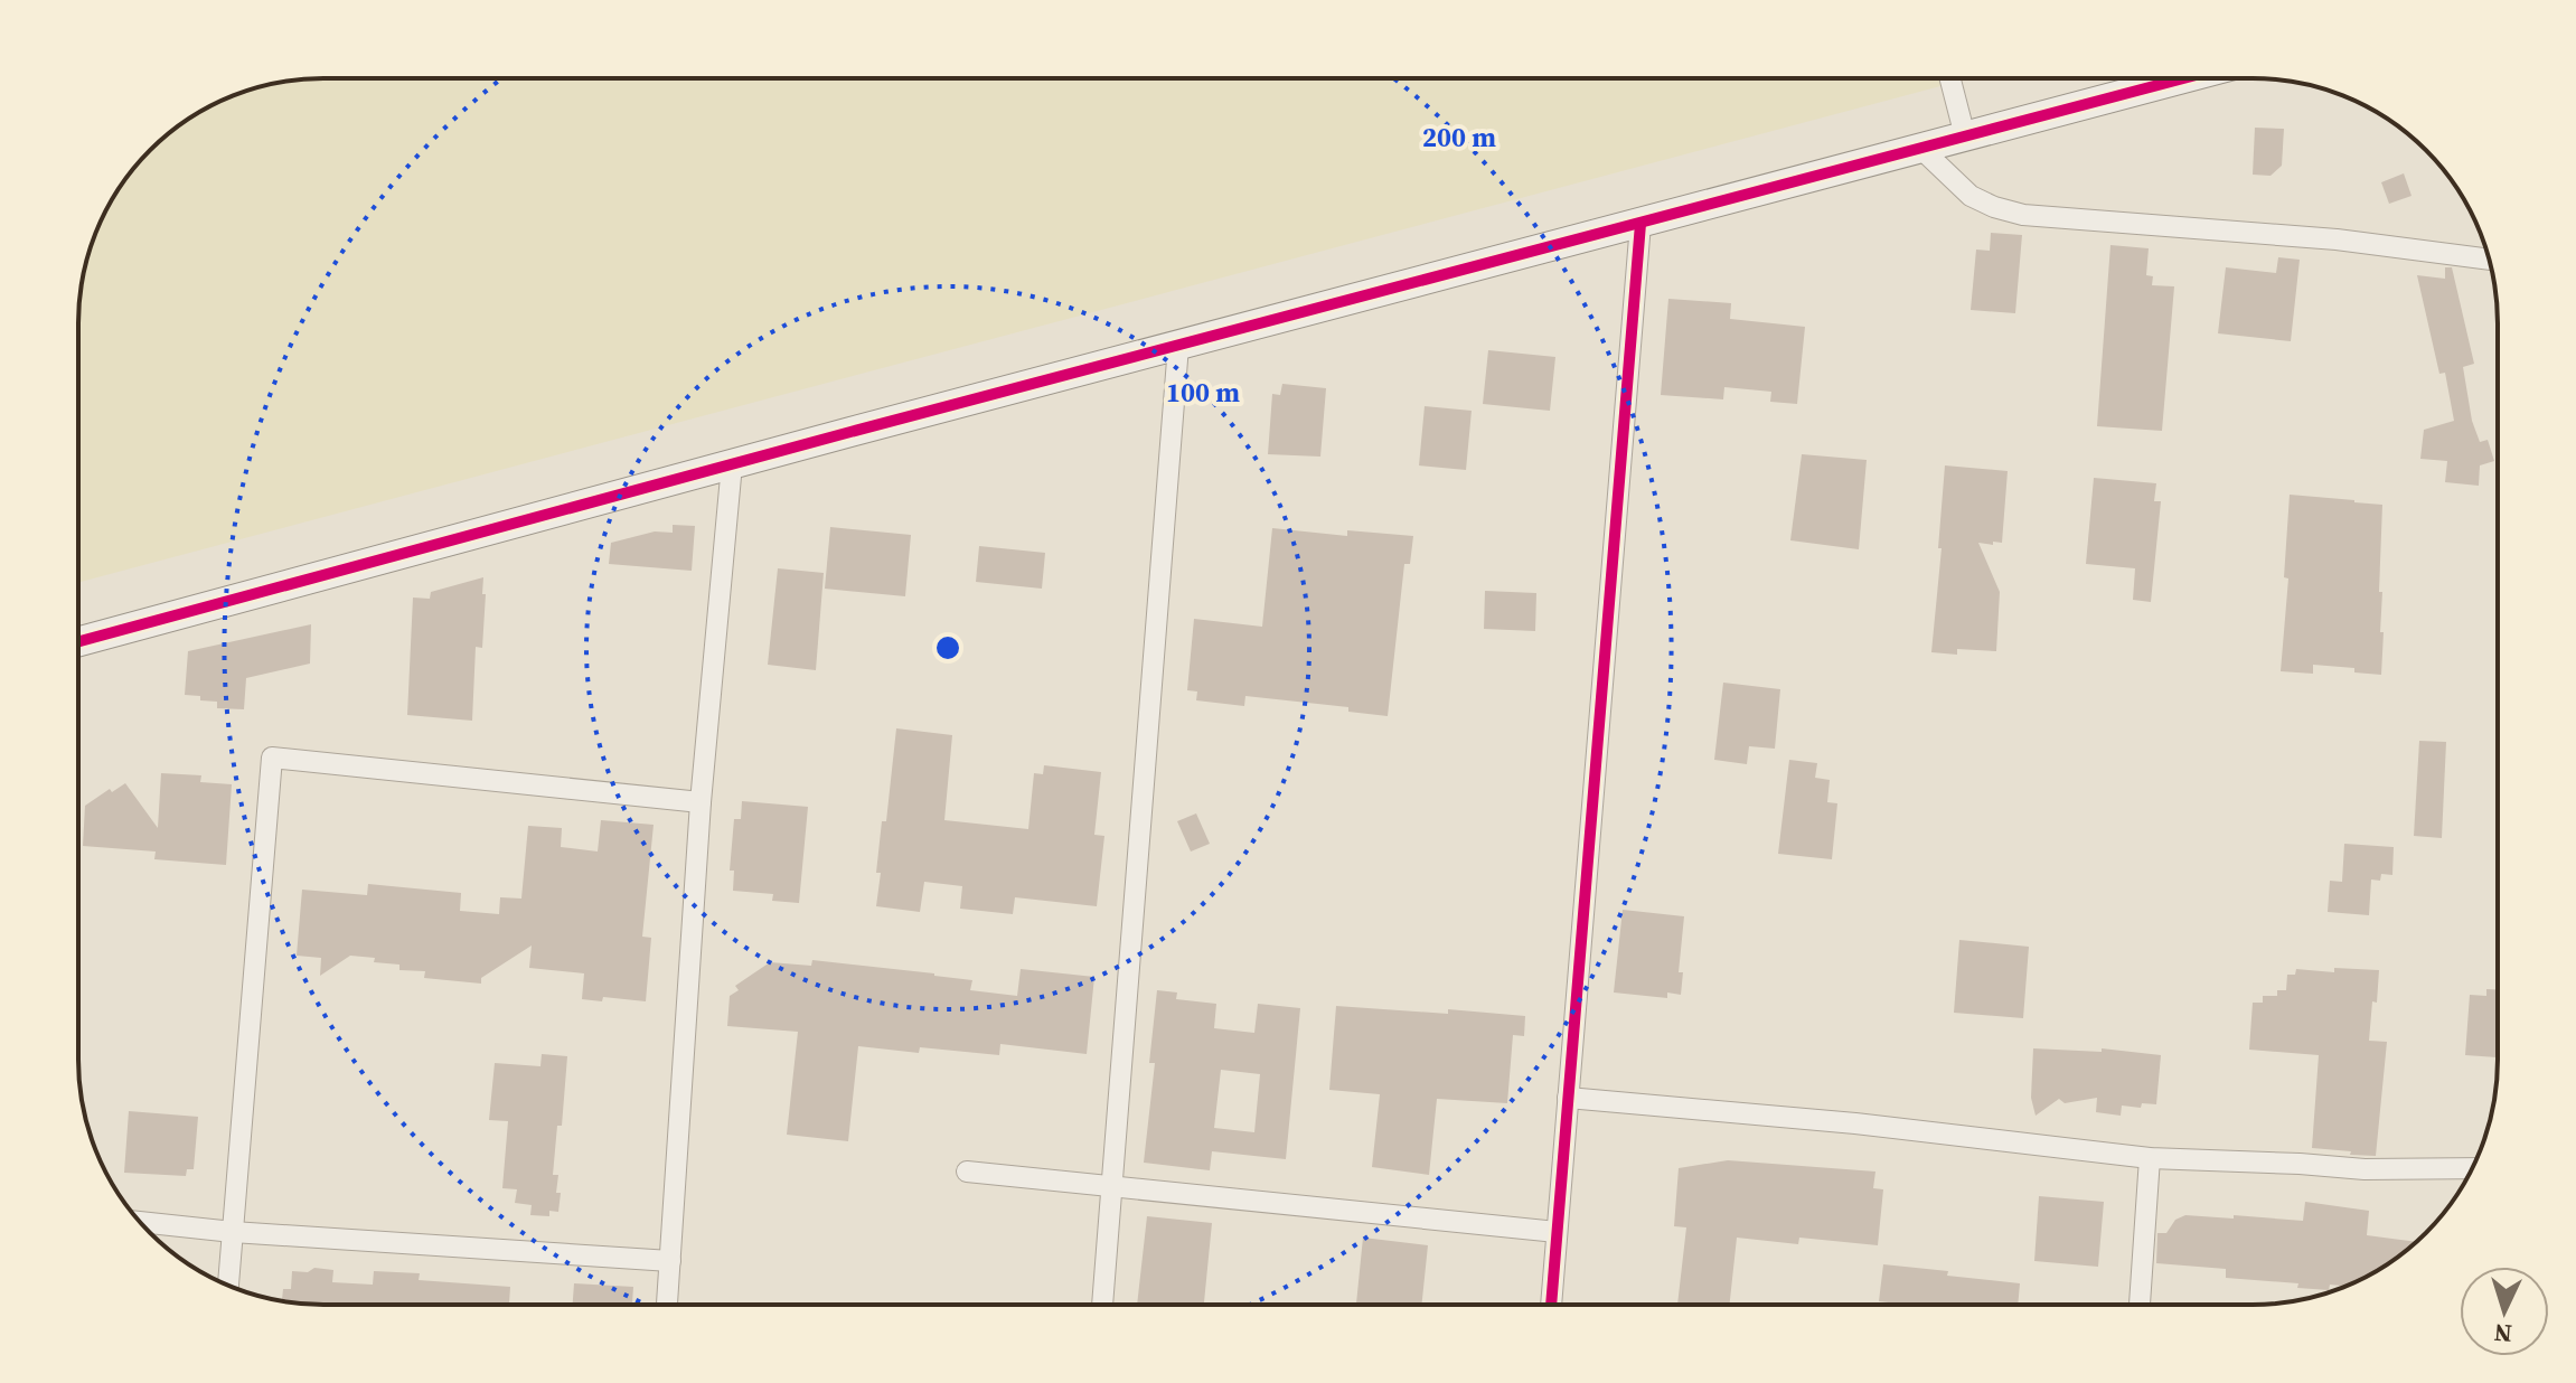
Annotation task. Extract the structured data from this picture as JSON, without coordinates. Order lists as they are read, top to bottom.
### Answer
{
  "north": "bottom",
  "rings": ["200 m", "100 m"]
}
